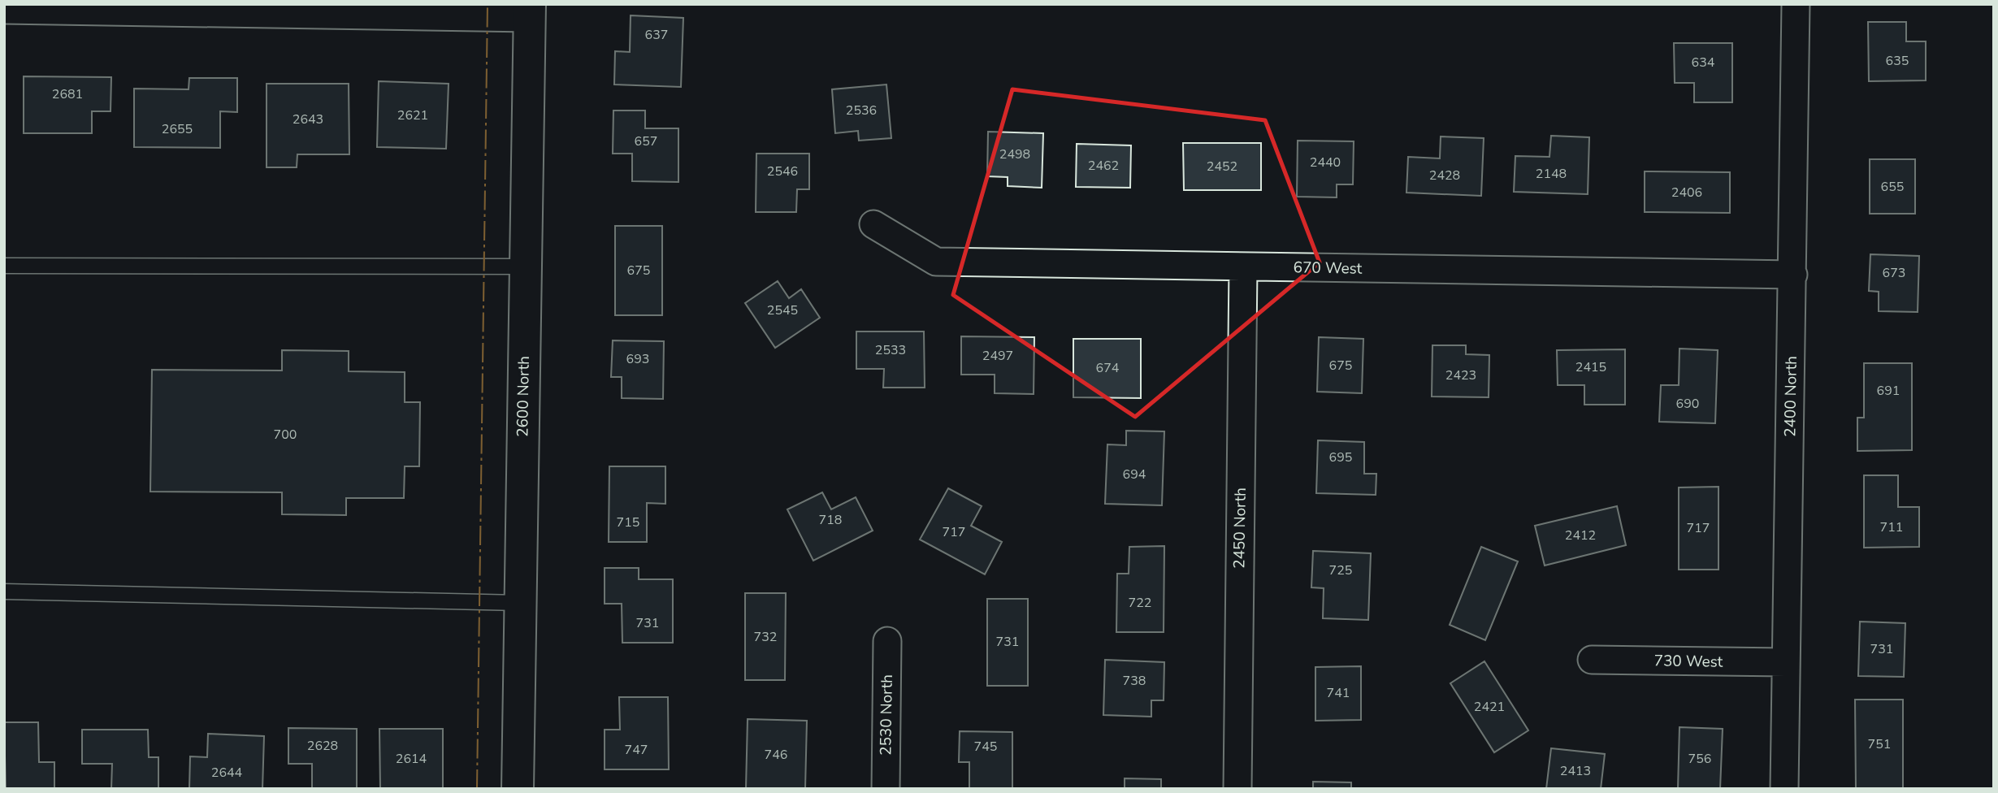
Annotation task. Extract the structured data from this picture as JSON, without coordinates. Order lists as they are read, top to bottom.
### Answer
{
  "streets": {
    "street": [
      "670 West",
      "2600 North",
      "2400 North",
      "2450 North",
      "730 West",
      "2530 North"
    ]
  },
  "crossings": [
    ["670 West", "2400 North"],
    ["670 West", "2450 North"],
    ["2400 North", "730 West"]
  ],
  "house_numbers": [
    "637",
    "635",
    "634",
    "2681",
    "2536",
    "2621",
    "2643",
    "2655",
    "657",
    "2498",
    "2440",
    "2462",
    "2452",
    "2546",
    "2148",
    "2428",
    "655",
    "2406",
    "675",
    "673",
    "2545",
    "2533",
    "2497",
    "693",
    "675",
    "2415",
    "674",
    "2423",
    "691",
    "690",
    "700",
    "695",
    "694",
    "718",
    "715",
    "711",
    "717",
    "717",
    "2412",
    "725",
    "722",
    "731",
    "732",
    "731",
    "731",
    "738",
    "741",
    "2421",
    "751",
    "2628",
    "745",
    "747",
    "746",
    "2614",
    "756",
    "2413",
    "2644"
  ]
}
